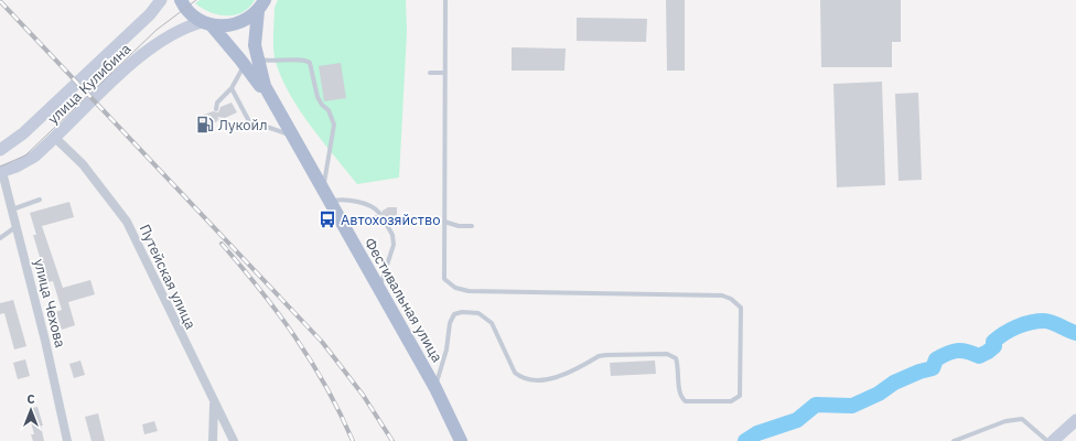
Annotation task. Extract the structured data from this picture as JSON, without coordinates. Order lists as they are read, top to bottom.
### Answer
{
  "streets": {
    "main road": ["улица Кулибина", "Фестивальная улица"],
    "street": ["Путейская улица", "улица Чехова"]
  },
  "crossings": [
    ["улица Кулибина", "Путейская улица"],
    ["улица Кулибина", "Фестивальная улица"],
    ["улица Кулибина", "улица Чехова"]
  ],
  "places": {
    "fuel station": ["Лукойл"],
    "bus stop": ["Автохозяйство"]
  },
  "north": "top"
}
